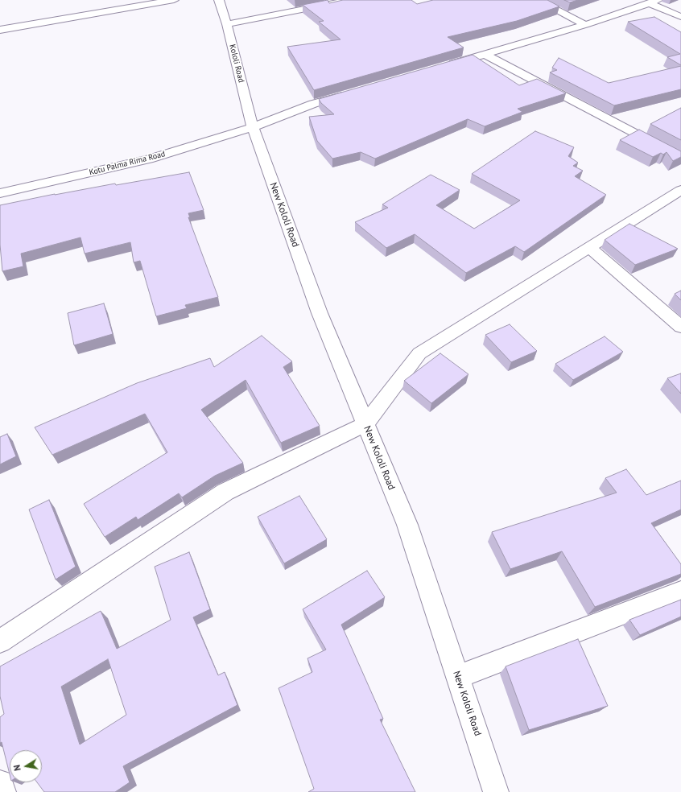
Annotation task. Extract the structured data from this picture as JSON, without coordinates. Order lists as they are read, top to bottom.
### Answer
{
  "streets": {
    "street": ["Kololi Road", "Kotu Palma Rima Road", "New Kololi Road"]
  },
  "crossings": [
    ["Kololi Road", "Kotu Palma Rima Road"],
    ["Kololi Road", "New Kololi Road"],
    ["Kotu Palma Rima Road", "New Kololi Road"]
  ],
  "north": "left"
}
